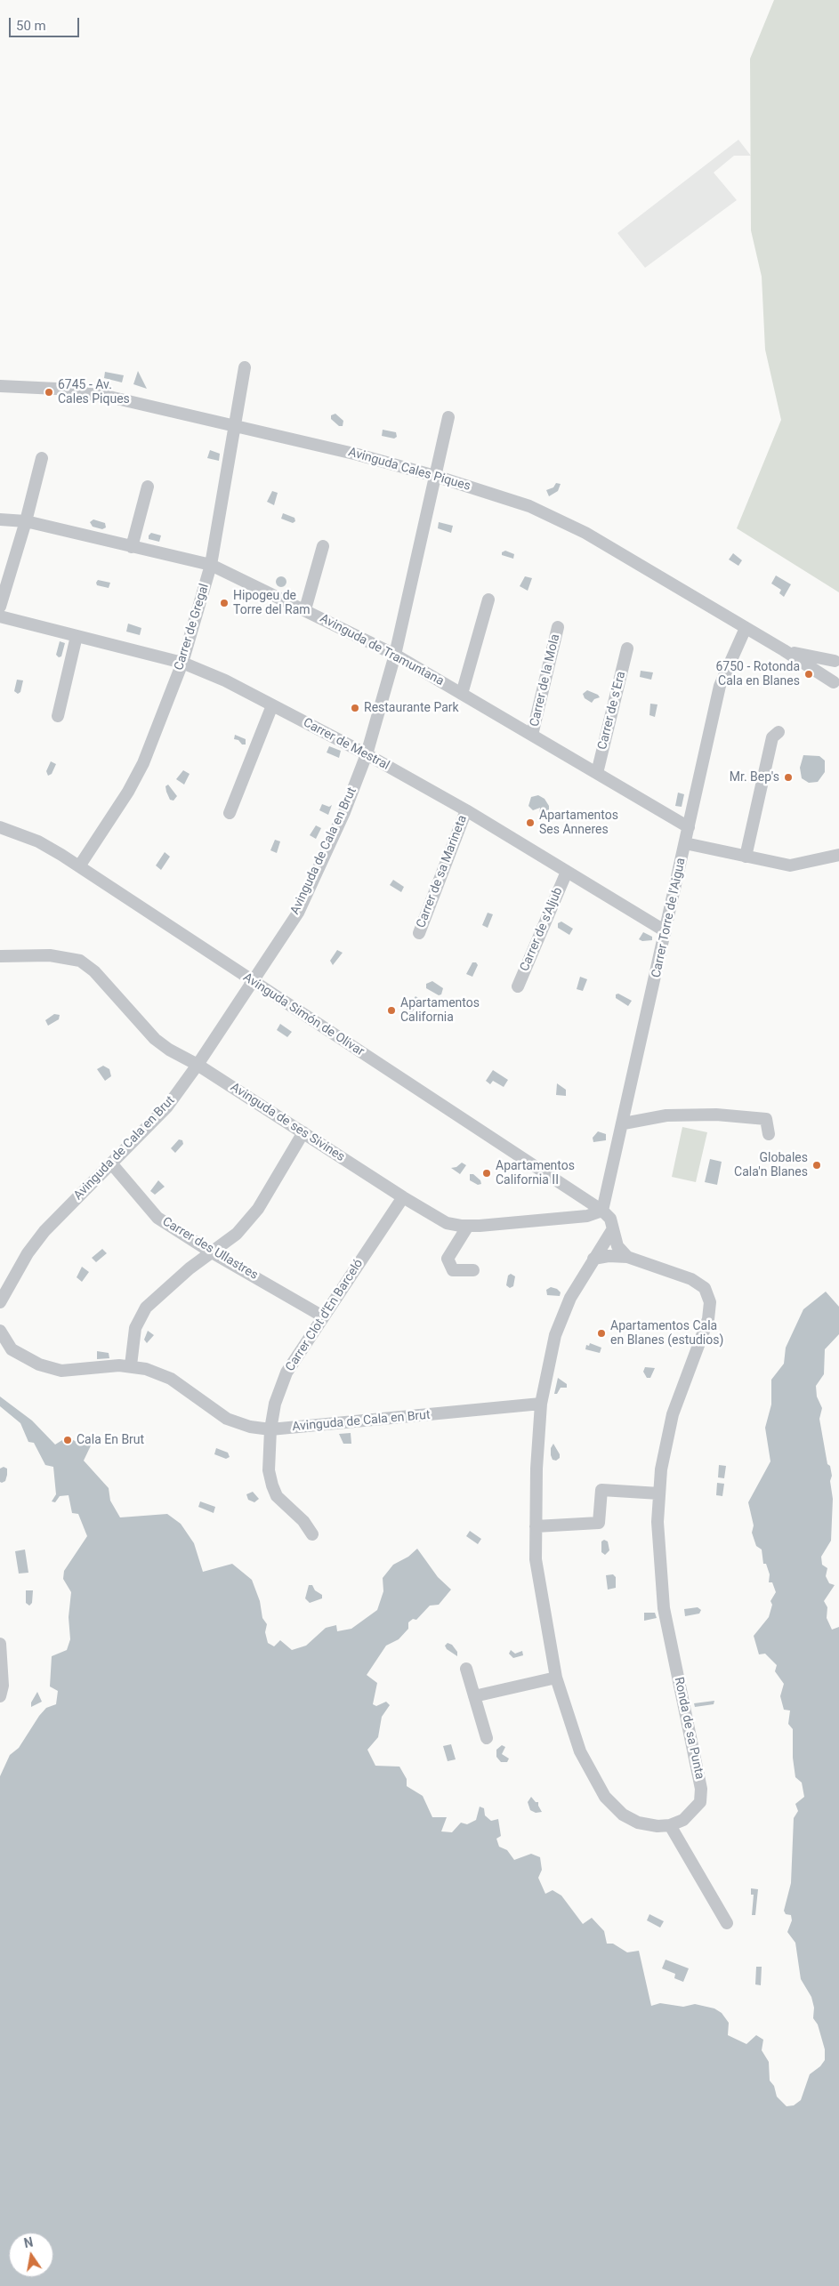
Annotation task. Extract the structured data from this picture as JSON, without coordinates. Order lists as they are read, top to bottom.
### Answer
{
  "streets": {
    "street": [
      "Avinguda Cales Piques",
      "Carrer de Gregal",
      "Avinguda de Tramuntana",
      "Carrer de la Mola",
      "Carrer de s'Era",
      "Carrer de Mestral",
      "Avinguda de Cala en Brut",
      "Carrer de sa Marineta",
      "Carrer Torre de l'Aigua",
      "Carrer de s'Aljub",
      "Avinguda Simón de Olivar",
      "Avinguda de ses Sivines",
      "Carrer des Ullastres",
      "Carrer Clot d'En Barceló",
      "Ronda de sa Punta"
    ]
  },
  "crossings": [
    ["Avinguda Cales Piques", "Carrer de Gregal"],
    ["Avinguda Cales Piques", "Avinguda de Cala en Brut"],
    ["Avinguda Cales Piques", "Carrer Torre de l'Aigua"],
    ["Carrer de Gregal", "Avinguda de Tramuntana"],
    ["Carrer de Gregal", "Carrer de Mestral"],
    ["Carrer de Gregal", "Avinguda Simón de Olivar"],
    ["Avinguda de Tramuntana", "Carrer de la Mola"],
    ["Avinguda de Tramuntana", "Carrer de s'Era"],
    ["Avinguda de Tramuntana", "Avinguda de Cala en Brut"],
    ["Avinguda de Tramuntana", "Carrer Torre de l'Aigua"],
    ["Carrer de Mestral", "Avinguda de Cala en Brut"],
    ["Carrer de Mestral", "Carrer de sa Marineta"],
    ["Carrer de Mestral", "Carrer Torre de l'Aigua"],
    ["Carrer de Mestral", "Carrer de s'Aljub"],
    ["Avinguda de Cala en Brut", "Avinguda Simón de Olivar"],
    ["Avinguda de Cala en Brut", "Avinguda de ses Sivines"],
    ["Avinguda de Cala en Brut", "Carrer des Ullastres"],
    ["Avinguda de Cala en Brut", "Carrer Clot d'En Barceló"],
    ["Carrer Torre de l'Aigua", "Avinguda Simón de Olivar"],
    ["Carrer Torre de l'Aigua", "Avinguda de ses Sivines"],
    ["Avinguda Simón de Olivar", "Avinguda de ses Sivines"],
    ["Avinguda de ses Sivines", "Carrer Clot d'En Barceló"],
    ["Carrer des Ullastres", "Carrer Clot d'En Barceló"]
  ],
  "places": [
    "6745 - Av. Cales Piques",
    "Hipogeu de Torre del Ram",
    "6750 - Rotonda Cala en Blanes",
    "Restaurante Park",
    "Mr. Bep's",
    "Apartamentos Ses Anneres",
    "Apartamentos California",
    "Globales Cala'n Blanes",
    "Apartamentos California II",
    "Apartamentos Cala en Blanes (estudios)",
    "Cala En Brut"
  ],
  "scale_bar": "50 m",
  "north": "top"
}
